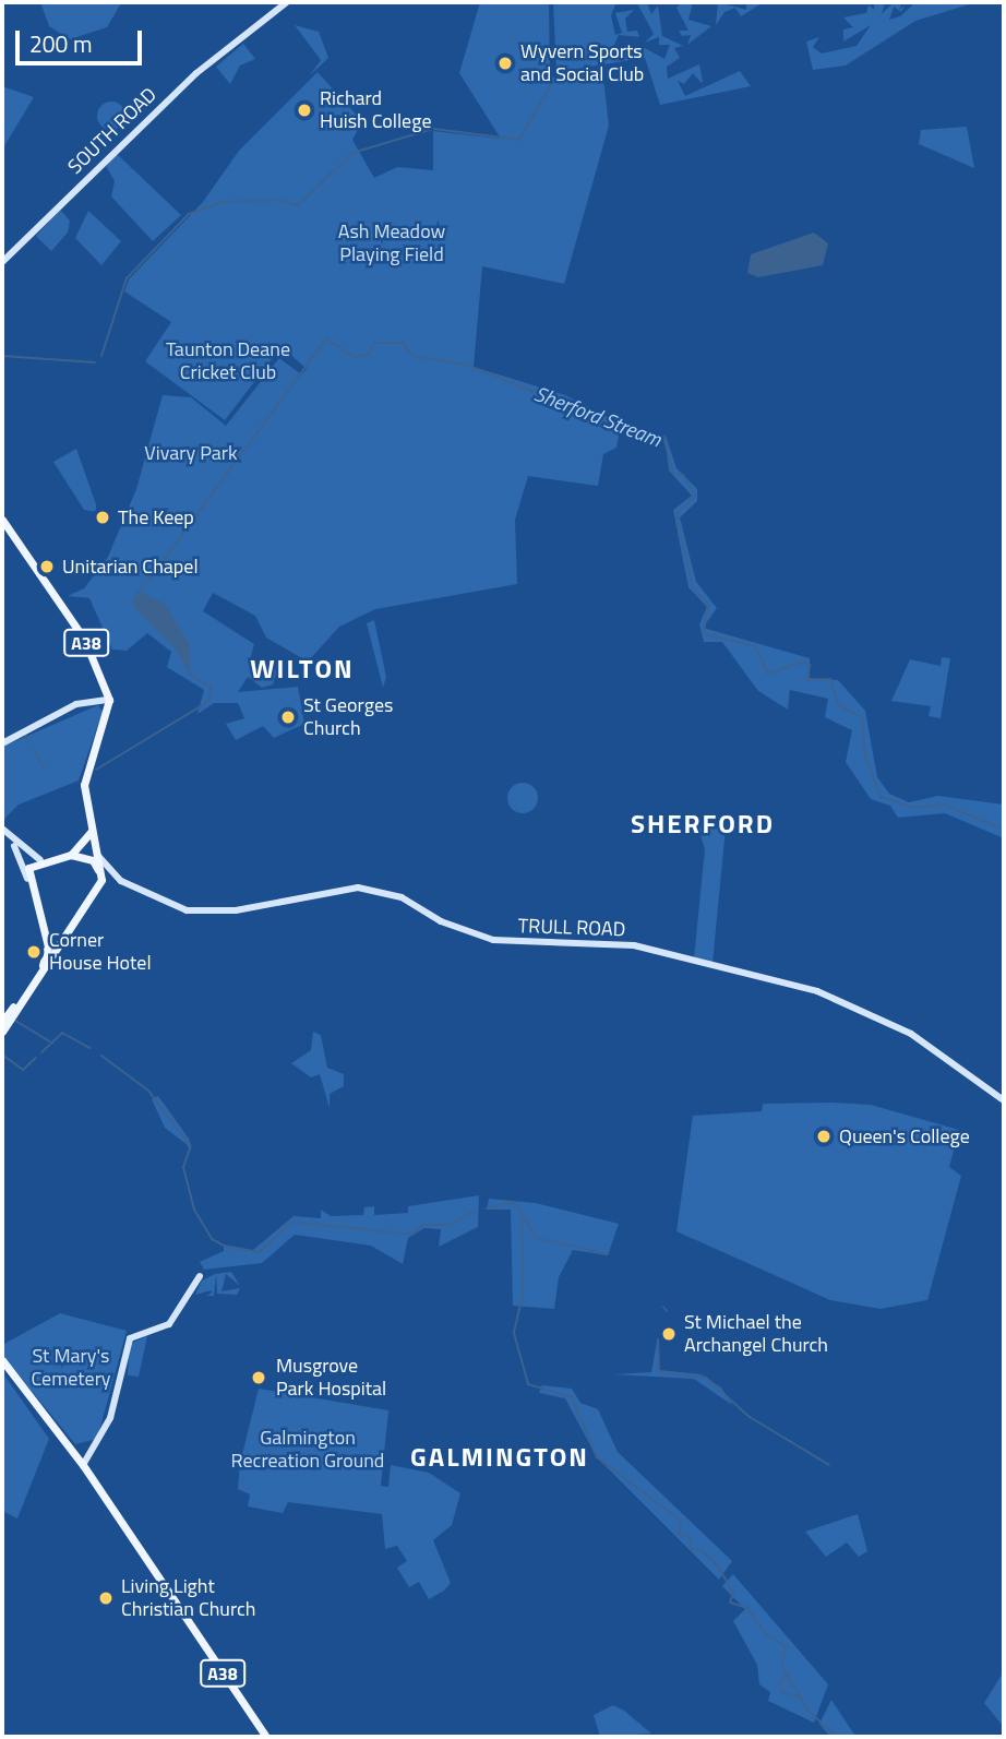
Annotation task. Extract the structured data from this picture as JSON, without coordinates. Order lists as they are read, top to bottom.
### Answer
{
  "streets": {
    "main road": ["A38"],
    "street": ["SOUTH ROAD", "TRULL ROAD"]
  },
  "districts": ["WILTON", "SHERFORD", "GALMINGTON"],
  "water": ["Sherford Stream"],
  "parks": [
    "Ash Meadow Playing Field",
    "Taunton Deane Cricket Club",
    "Vivary Park",
    "St Mary's Cemetery",
    "Galmington Recreation Ground"
  ],
  "places": [
    "Wyvern Sports and Social Club",
    "Richard Huish College",
    "The Keep",
    "Unitarian Chapel",
    "St Georges Church",
    "Corner House Hotel",
    "Queen's College",
    "St Michael the Archangel Church",
    "Musgrove Park Hospital",
    "Living Light Christian Church"
  ],
  "scale_bar": "200 m"
}
